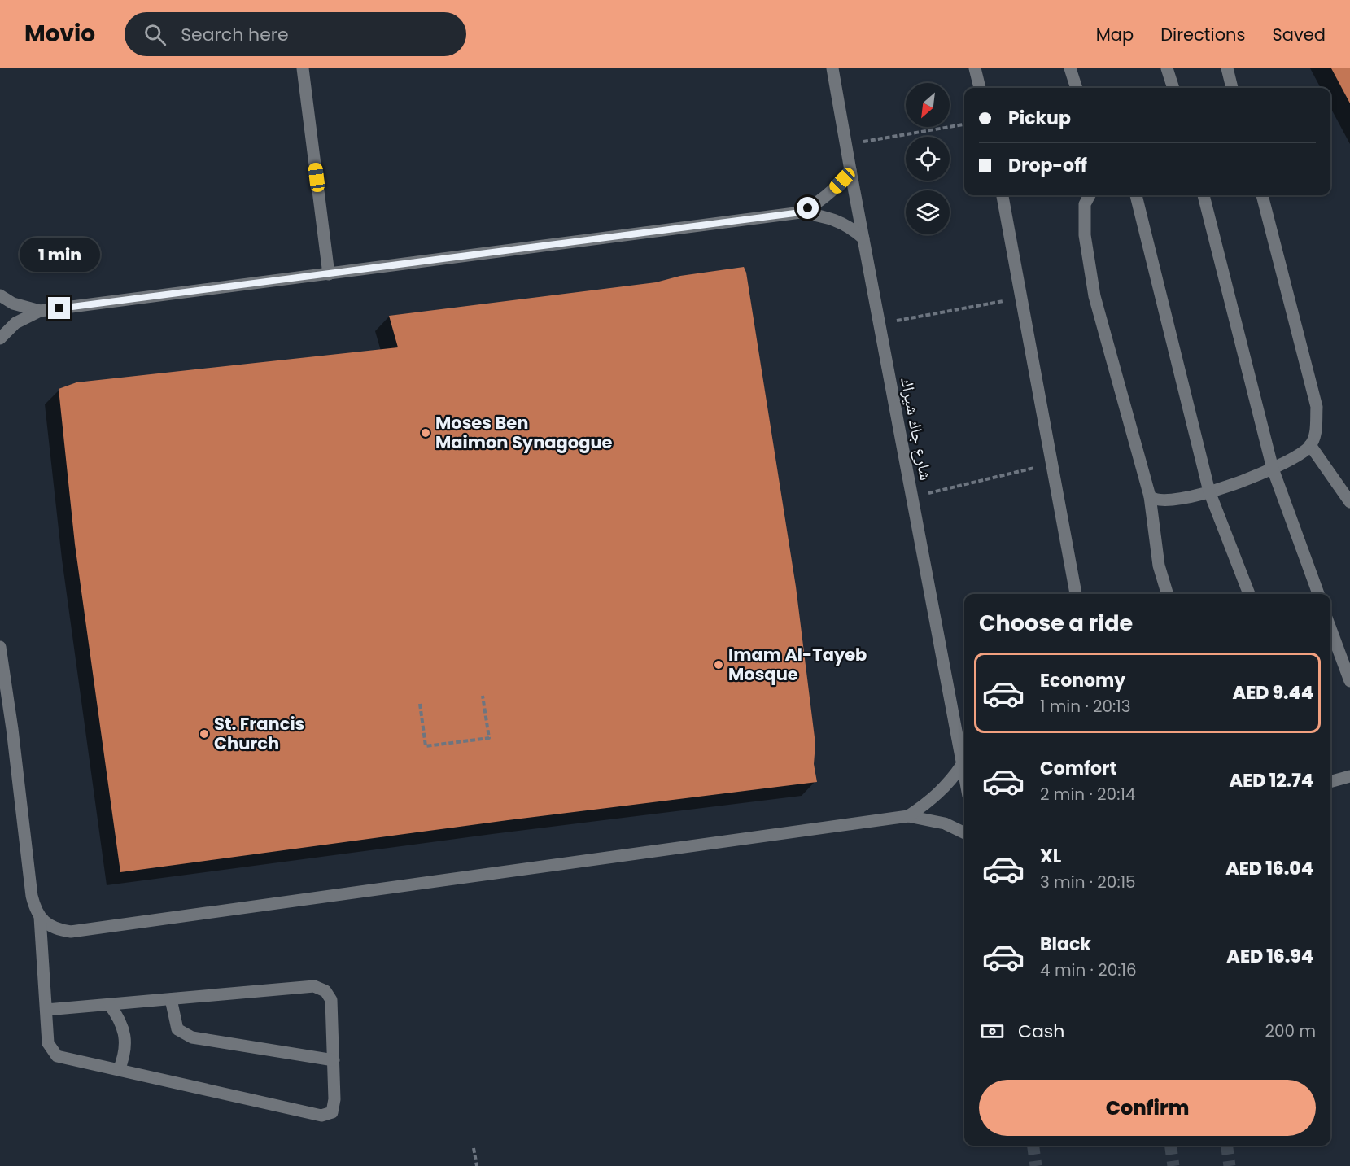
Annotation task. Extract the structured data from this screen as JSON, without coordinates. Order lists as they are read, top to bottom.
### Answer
{
  "streets": {
    "street": ["شارع جاك شيراك"]
  },
  "places": ["Moses Ben Maimon Synagogue", "Imam Al-Tayeb Mosque", "St. Francis Church"],
  "north": "bottom left",
  "page": {
    "header": "Movio",
    "search": "Search here",
    "nav": ["Map", "Directions", "Saved"],
    "banner": ["Pickup", "Drop-off"],
    "bubble": "1 min",
    "heading": "Choose a ride",
    "list": [
      {
        "name": "Economy",
        "note": "1 min · 20:13",
        "value": "AED 9.44"
      },
      {
        "name": "Comfort",
        "note": "2 min · 20:14",
        "value": "AED 12.74"
      },
      {
        "name": "XL",
        "note": "3 min · 20:15",
        "value": "AED 16.04"
      },
      {
        "name": "Black",
        "note": "4 min · 20:16",
        "value": "AED 16.94"
      }
    ],
    "pay": ["Cash", "200 m"],
    "buttons": "Confirm"
  }
}
